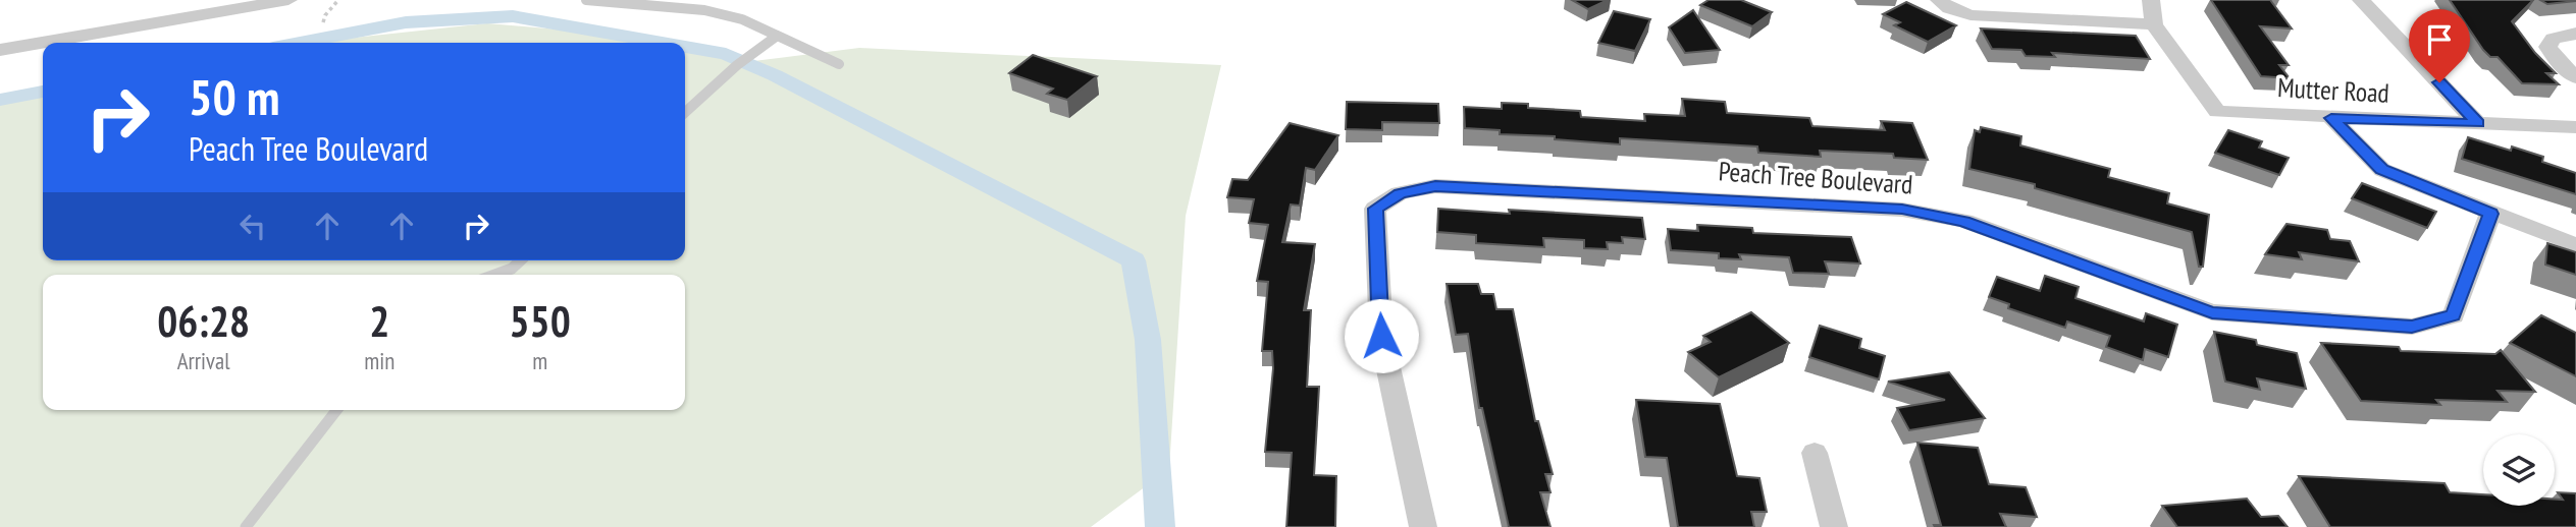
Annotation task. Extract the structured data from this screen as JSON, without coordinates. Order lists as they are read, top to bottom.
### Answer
{
  "streets": {
    "street": ["Mutter Road", "Peach Tree Boulevard"]
  },
  "page": {
    "turn": ["50 m", "Peach Tree Boulevard"],
    "eta": [
      "06:28",
      "Arrival",
      "2",
      "min",
      "550",
      "m"
    ]
  }
}
